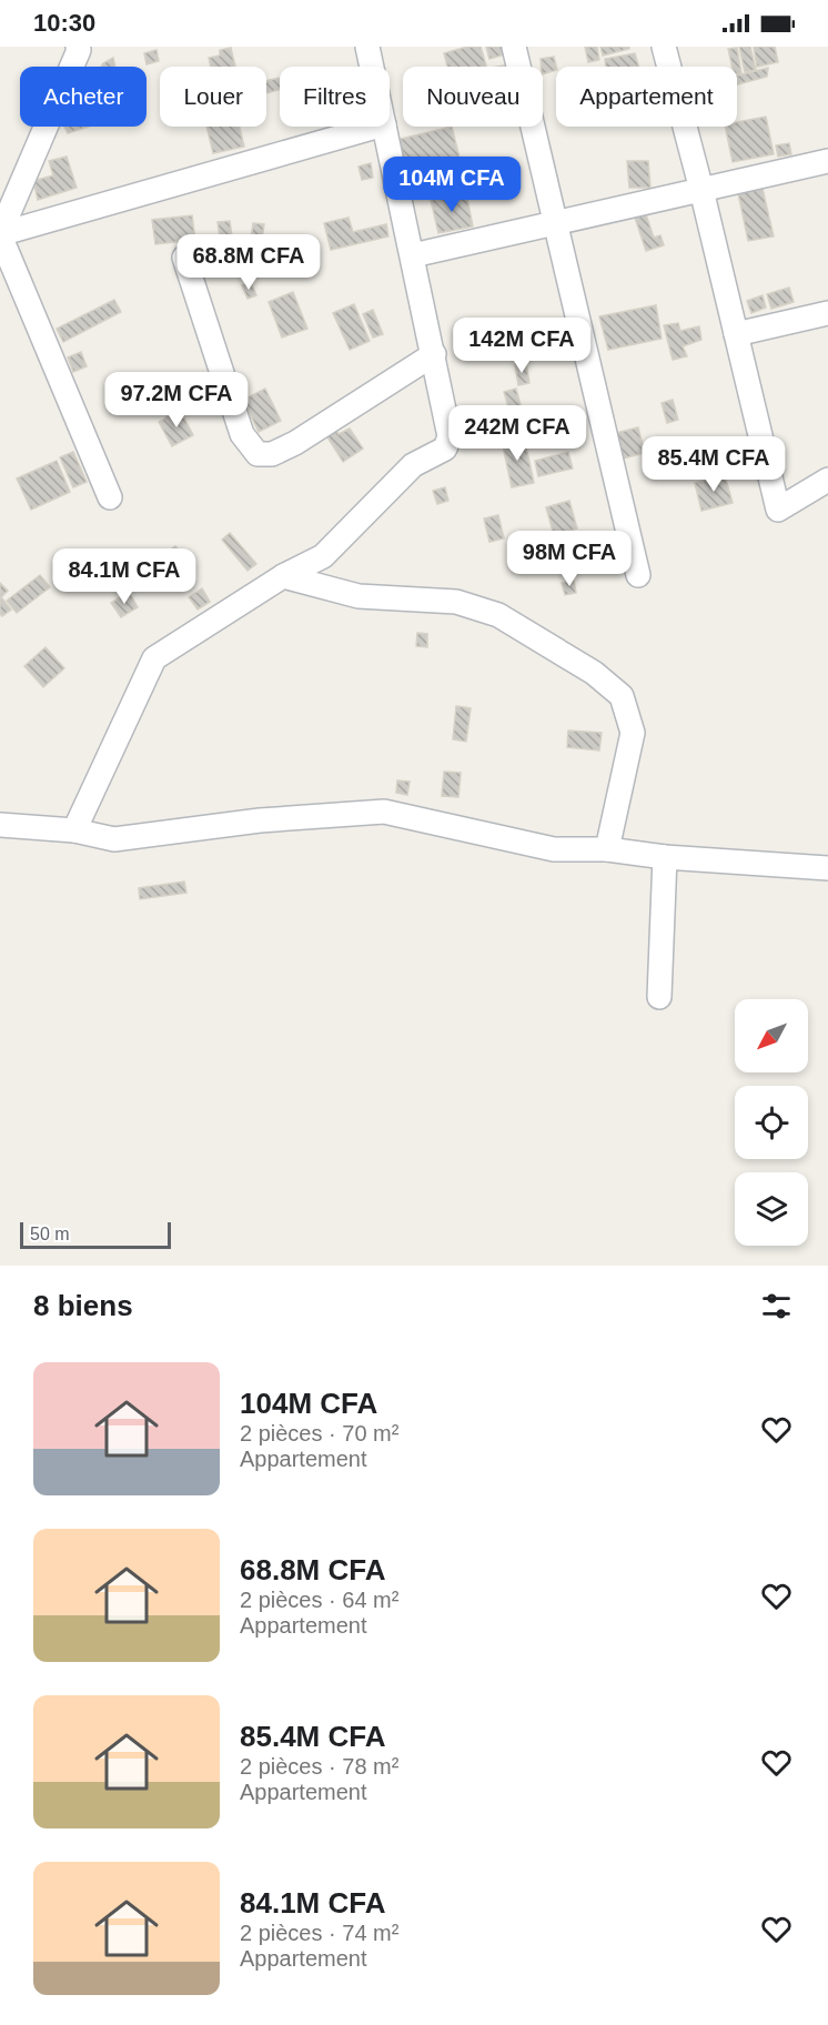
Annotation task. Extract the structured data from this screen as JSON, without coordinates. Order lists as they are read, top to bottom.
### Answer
{
  "scale_bar": "50 m",
  "north": "bottom left",
  "page": {
    "status": "10:30",
    "chip": [
      "Acheter",
      "Louer",
      "Filtres",
      "Nouveau",
      "Appartement"
    ],
    "price": [
      "104M CFA",
      "68.8M CFA",
      "142M CFA",
      "97.2M CFA",
      "242M CFA",
      "85.4M CFA",
      "98M CFA",
      "84.1M CFA"
    ],
    "scale": "50 m",
    "heading": "8 biens",
    "list": [
      {
        "name": "104M CFA",
        "note": "2 pièces · 70 m² · Appartement"
      },
      {
        "name": "68.8M CFA",
        "note": "2 pièces · 64 m² · Appartement"
      },
      {
        "name": "85.4M CFA",
        "note": "2 pièces · 78 m² · Appartement"
      },
      {
        "name": "84.1M CFA",
        "note": "2 pièces · 74 m² · Appartement"
      }
    ]
  }
}
